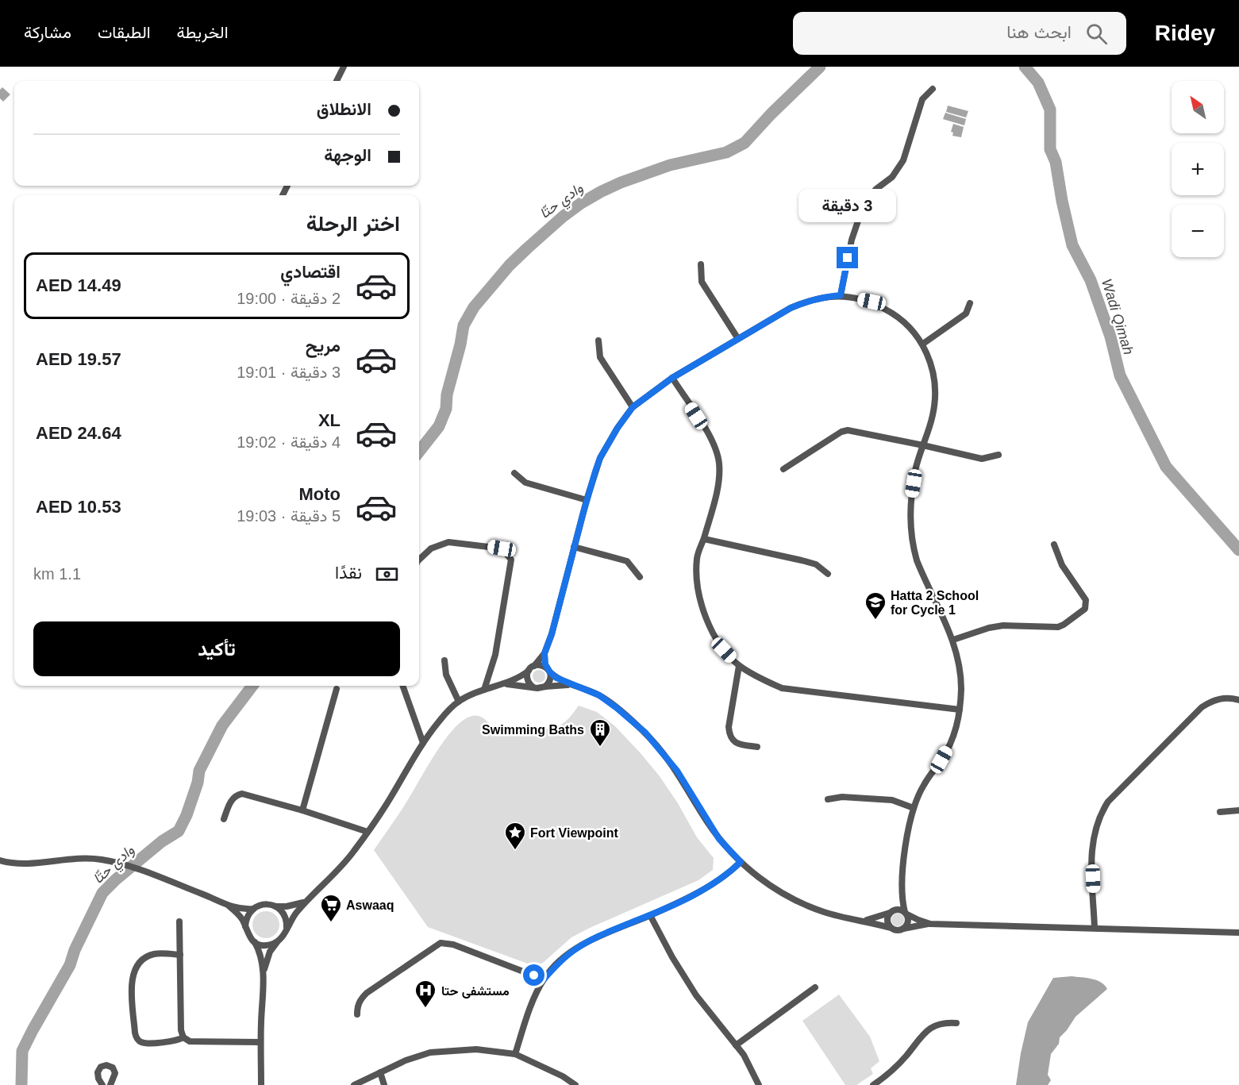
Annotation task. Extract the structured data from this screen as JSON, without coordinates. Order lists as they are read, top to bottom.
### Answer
{
  "water": ["وادي حتّا", "Wadi Qimah"],
  "places": {
    "school or university": ["Hatta 2 School for Cycle 1"],
    "building": ["Swimming Baths"],
    "place": ["Fort Viewpoint"],
    "supermarket": ["Aswaaq"],
    "hospital": ["مستشفى حتا"]
  },
  "north": "top left",
  "page": {
    "header": "Ridey",
    "search": "ابحث هنا",
    "nav": ["الخريطة", "الطبقات", "مشاركة"],
    "map_buttons": ["+", "−"],
    "banner": ["الانطلاق", "الوجهة"],
    "bubble": "3 دقيقة",
    "heading": "اختر الرحلة",
    "list": [
      {
        "name": "اقتصادي",
        "note": "2 دقيقة · 19:00",
        "value": "AED 14.49"
      },
      {
        "name": "مريح",
        "note": "3 دقيقة · 19:01",
        "value": "AED 19.57"
      },
      {
        "name": "XL",
        "note": "4 دقيقة · 19:02",
        "value": "AED 24.64"
      },
      {
        "name": "Moto",
        "note": "5 دقيقة · 19:03",
        "value": "AED 10.53"
      }
    ],
    "pay": ["نقدًا", "1.1 km"],
    "buttons": "تأكيد"
  }
}
